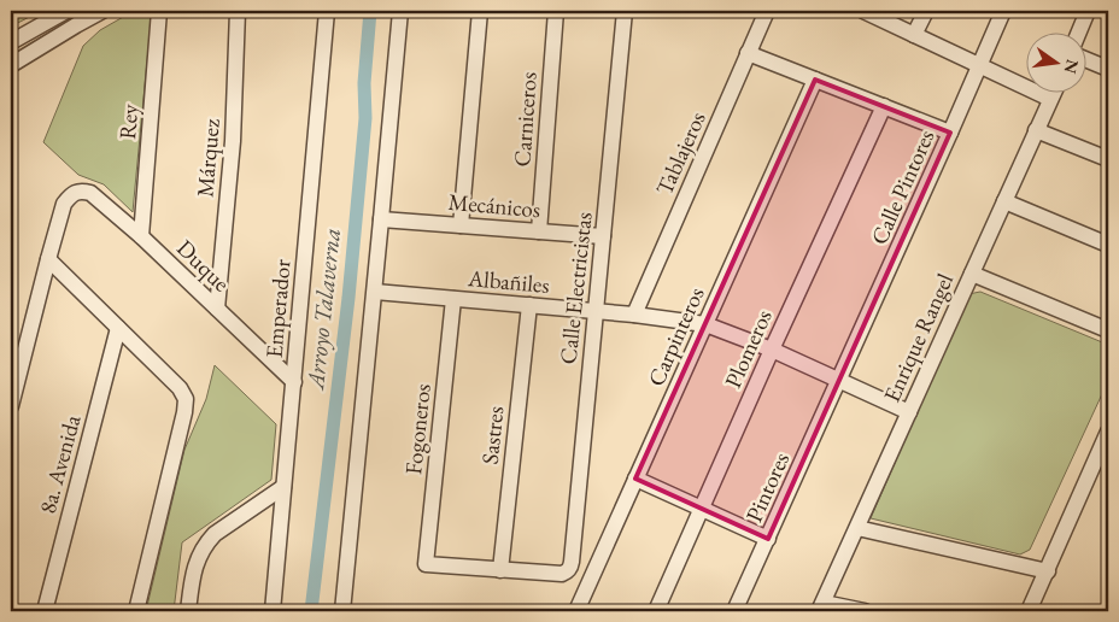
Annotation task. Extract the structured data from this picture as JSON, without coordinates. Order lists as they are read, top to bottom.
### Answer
{
  "streets": {
    "street": [
      "Carniceros",
      "Rey",
      "Tablajeros",
      "Márquez",
      "Calle Pintores",
      "Mecánicos",
      "Duque",
      "Albañiles",
      "Calle Electricistas",
      "Emperador",
      "Carpinteros",
      "Enrique Rangel",
      "Plomeros",
      "Fogoneros",
      "Sastres",
      "8a. Avenida",
      "Pintores"
    ]
  },
  "crossings": [
    ["Carniceros", "Mecánicos"],
    ["Rey", "Duque"],
    ["Tablajeros", "Albañiles"],
    ["Márquez", "Duque"],
    ["Calle Pintores", "Albañiles"],
    ["Calle Pintores", "Pintores"],
    ["Mecánicos", "Calle Electricistas"],
    ["Duque", "Emperador"],
    ["Albañiles", "Calle Electricistas"],
    ["Albañiles", "Carpinteros"],
    ["Albañiles", "Enrique Rangel"],
    ["Albañiles", "Plomeros"],
    ["Albañiles", "Fogoneros"],
    ["Albañiles", "Sastres"],
    ["Albañiles", "Pintores"],
    ["Calle Electricistas", "Fogoneros"],
    ["Calle Electricistas", "Sastres"],
    ["Fogoneros", "Sastres"]
  ],
  "water": ["Arroyo Talaverna"],
  "north": "right"
}
